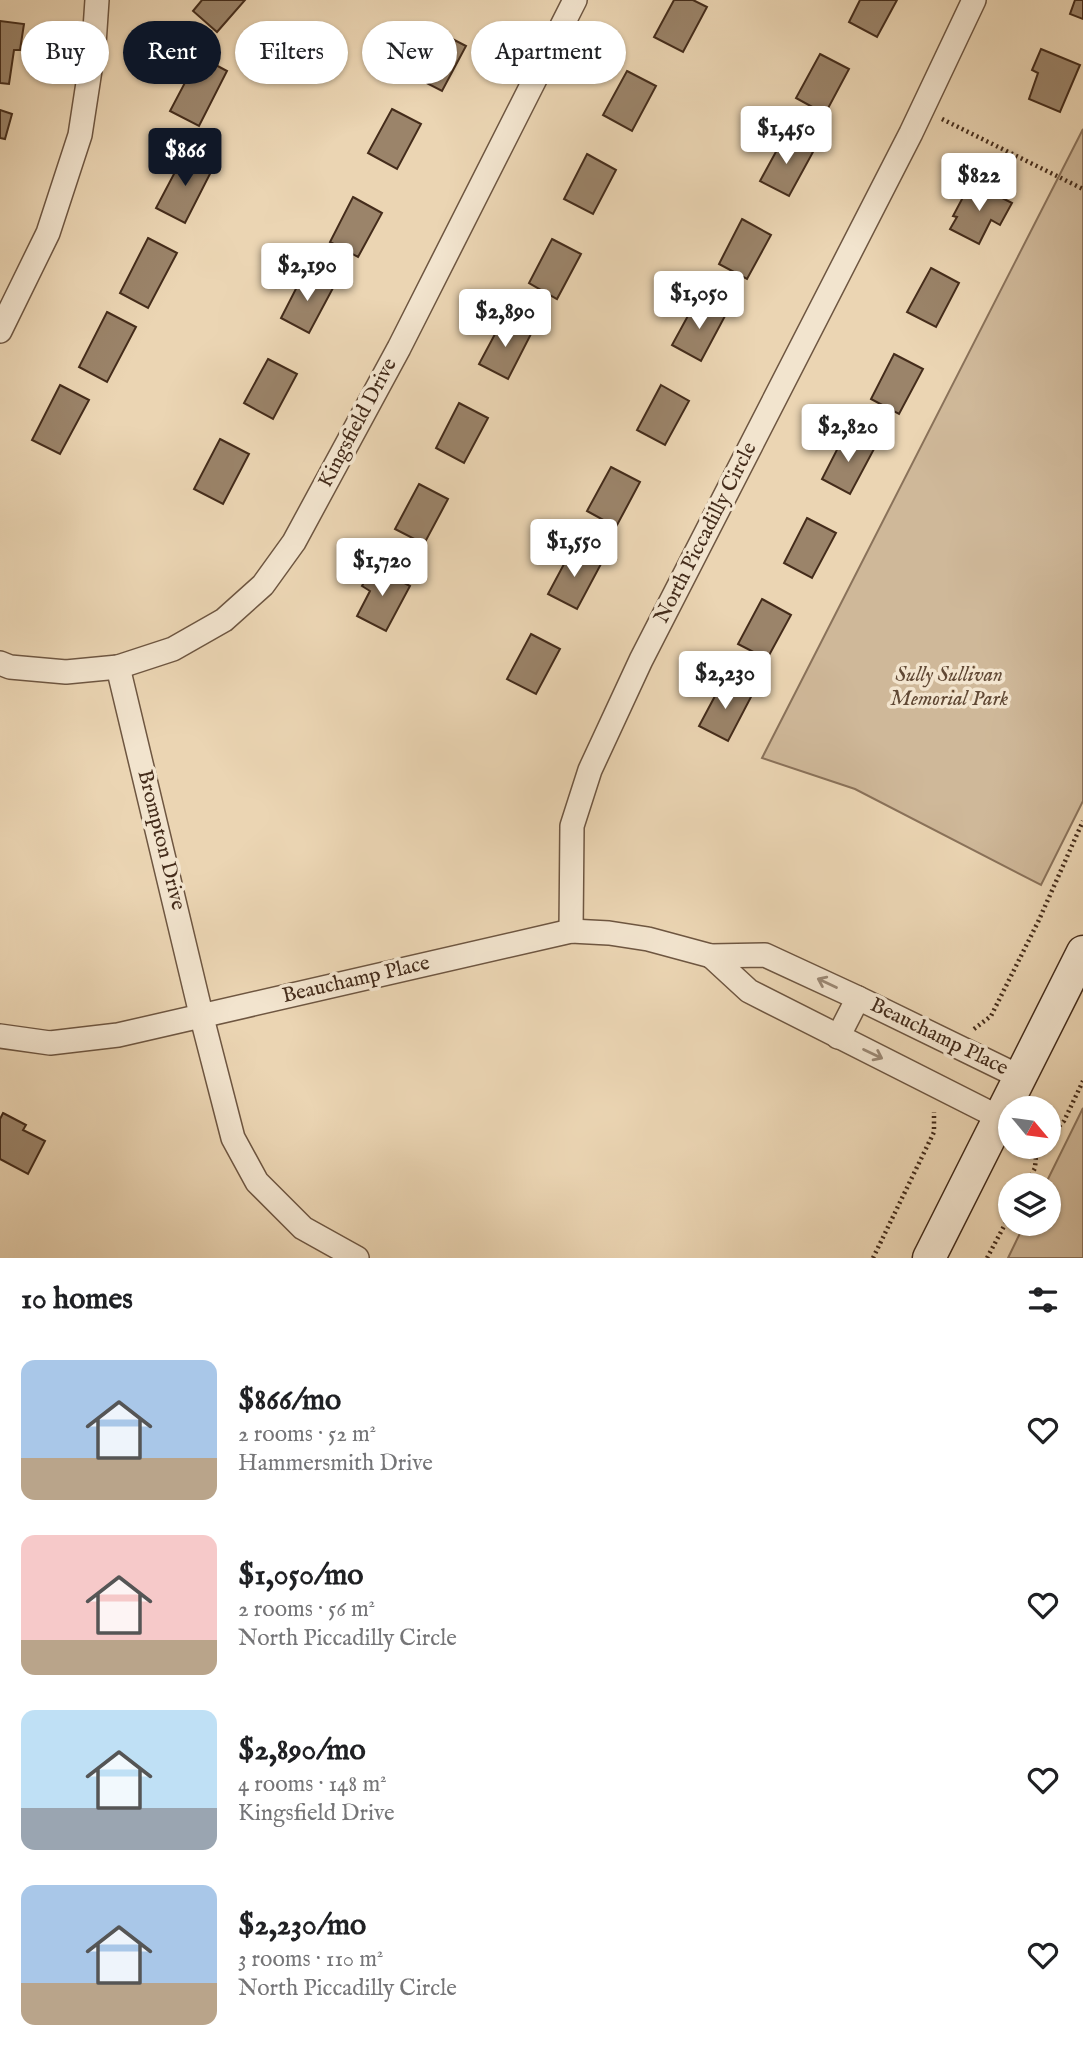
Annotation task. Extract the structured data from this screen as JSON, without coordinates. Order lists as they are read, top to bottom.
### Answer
{
  "streets": {
    "street": [
      "Kingsfield Drive",
      "North Piccadilly Circle",
      "Brompton Drive",
      "Beauchamp Place"
    ]
  },
  "crossings": [
    ["Kingsfield Drive", "Brompton Drive"],
    ["North Piccadilly Circle", "Beauchamp Place"],
    ["Brompton Drive", "Beauchamp Place"]
  ],
  "parks": ["Sully Sullivan Memorial Park"],
  "north": "bottom right",
  "page": {
    "chip": [
      "Buy",
      "Rent",
      "Filters",
      "New",
      "Apartment"
    ],
    "price": [
      "$1,450",
      "$866",
      "$822",
      "$2,190",
      "$1,050",
      "$2,890",
      "$2,820",
      "$1,550",
      "$1,720",
      "$2,230"
    ],
    "heading": "10 homes",
    "list": [
      {
        "name": "$866/mo",
        "note": "2 rooms · 52 m² · Hammersmith Drive"
      },
      {
        "name": "$1,050/mo",
        "note": "2 rooms · 56 m² · North Piccadilly Circle"
      },
      {
        "name": "$2,890/mo",
        "note": "4 rooms · 148 m² · Kingsfield Drive"
      },
      {
        "name": "$2,230/mo",
        "note": "3 rooms · 110 m² · North Piccadilly Circle"
      }
    ]
  }
}
